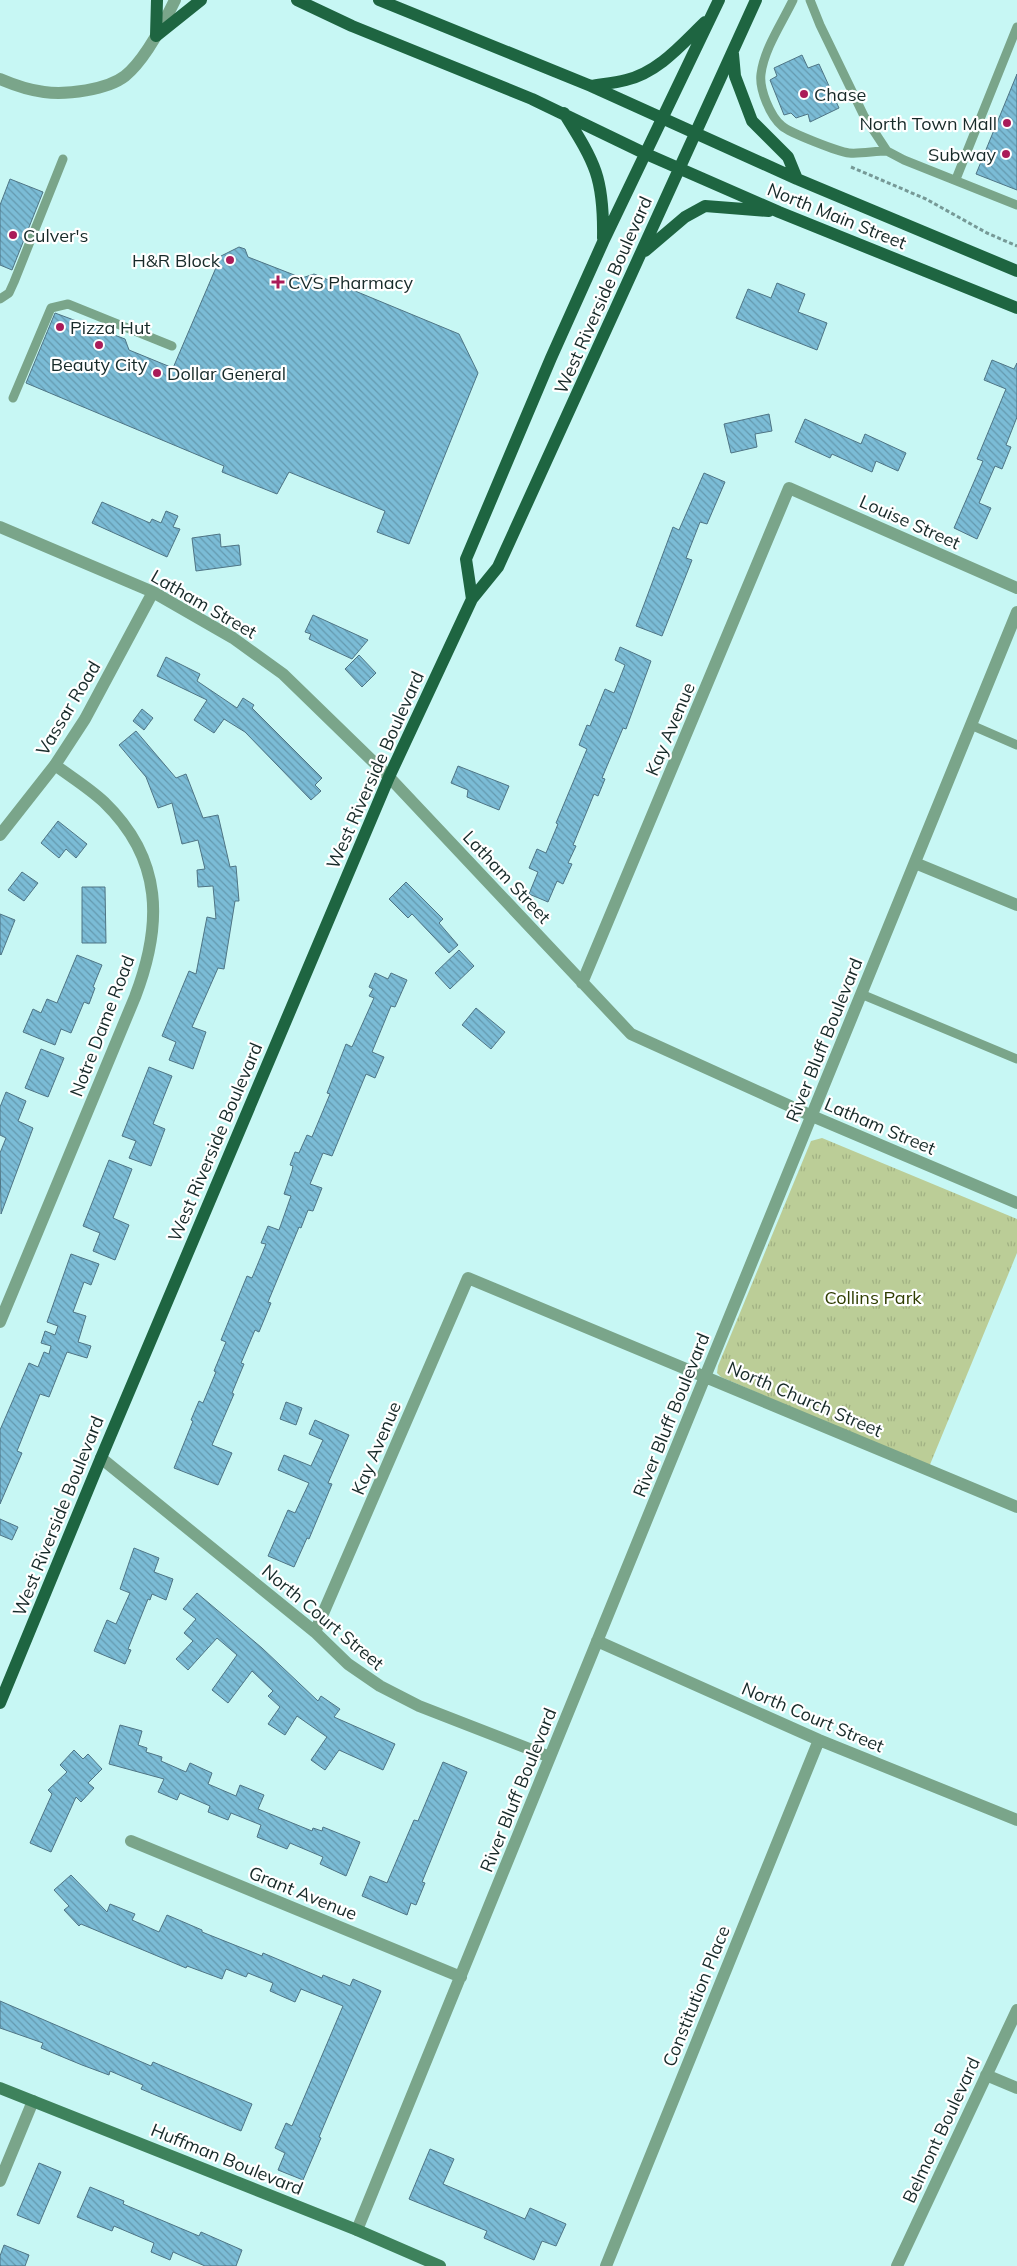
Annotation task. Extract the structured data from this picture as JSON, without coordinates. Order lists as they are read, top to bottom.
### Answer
{
  "streets": {
    "main road": ["North Main Street", "West Riverside Boulevard"],
    "street": [
      "Louise Street",
      "Latham Street",
      "Vassar Road",
      "Kay Avenue",
      "Notre Dame Road",
      "River Bluff Boulevard",
      "North Church Street",
      "North Court Street",
      "Grant Avenue",
      "Constitution Place",
      "Belmont Boulevard",
      "Huffman Boulevard"
    ]
  },
  "crossings": [
    ["North Main Street", "West Riverside Boulevard"],
    ["West Riverside Boulevard", "Latham Street"],
    ["West Riverside Boulevard", "North Court Street"],
    ["Louise Street", "Kay Avenue"],
    ["Latham Street", "Vassar Road"],
    ["Latham Street", "Kay Avenue"],
    ["Latham Street", "River Bluff Boulevard"],
    ["Vassar Road", "Notre Dame Road"],
    ["Kay Avenue", "North Church Street"],
    ["Kay Avenue", "North Court Street"],
    ["River Bluff Boulevard", "North Church Street"],
    ["River Bluff Boulevard", "North Court Street"],
    ["River Bluff Boulevard", "Grant Avenue"],
    ["River Bluff Boulevard", "Huffman Boulevard"],
    ["North Court Street", "Constitution Place"]
  ],
  "parks": ["Collins Park"],
  "places": {
    "other": [
      "Chase",
      "North Town Mall",
      "Subway",
      "Culver's",
      "H&R Block",
      "Pizza Hut",
      "Beauty City",
      "Dollar General"
    ],
    "health": ["CVS Pharmacy"]
  }
}
